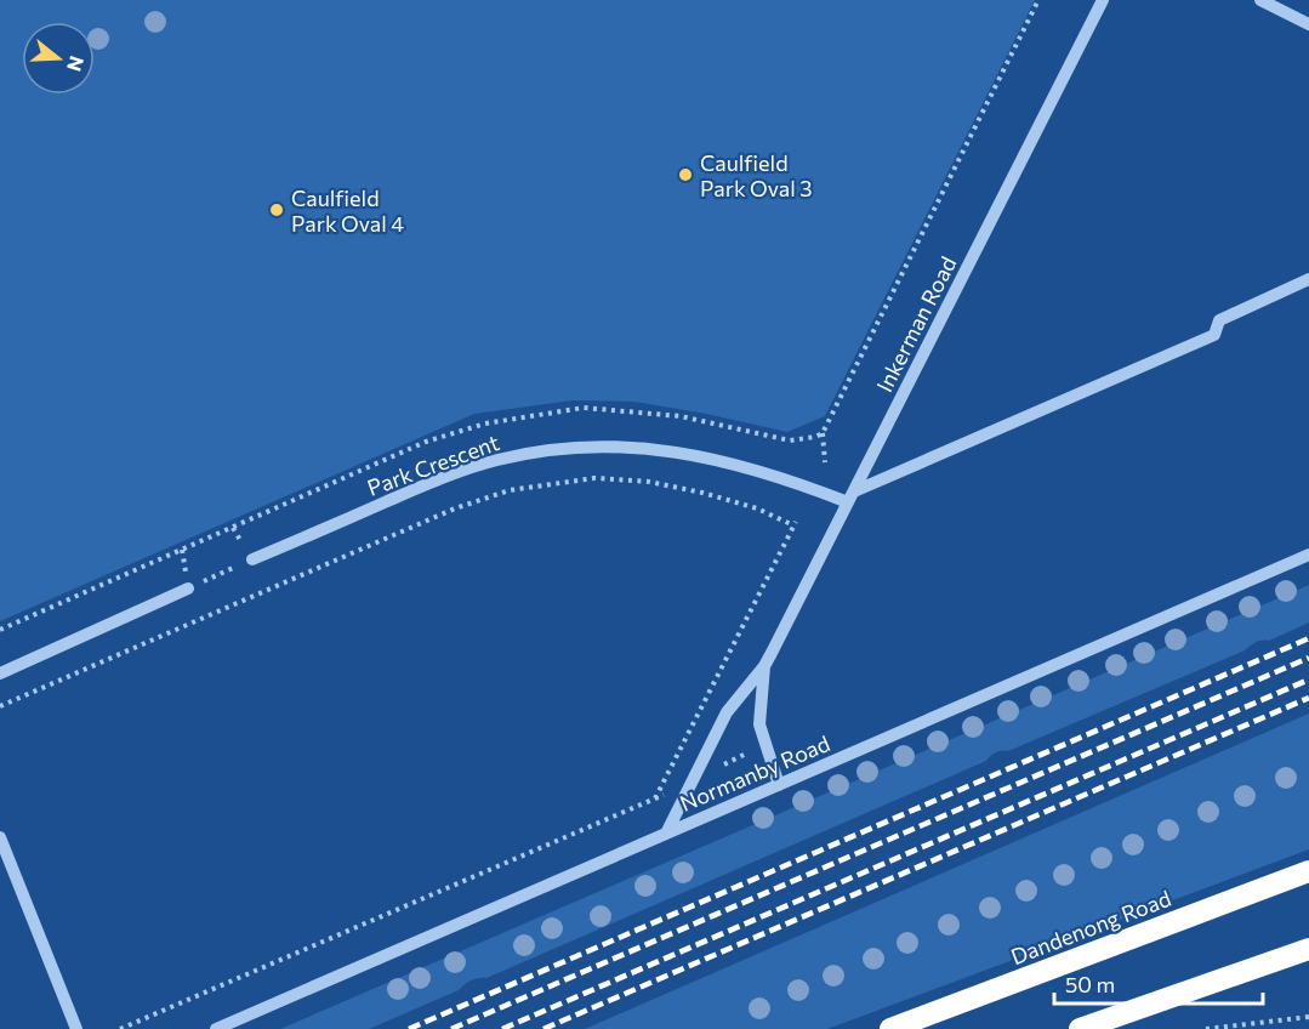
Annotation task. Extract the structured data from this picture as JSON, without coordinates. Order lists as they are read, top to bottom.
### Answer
{
  "streets": {
    "highway": ["Dandenong Road"],
    "street": ["Inkerman Road", "Park Crescent", "Normanby Road"]
  },
  "crossings": [
    ["Inkerman Road", "Park Crescent"],
    ["Inkerman Road", "Normanby Road"]
  ],
  "places": ["Caulfield Park Oval 3", "Caulfield Park Oval 4"],
  "scale_bar": "50 m",
  "north": "right"
}
